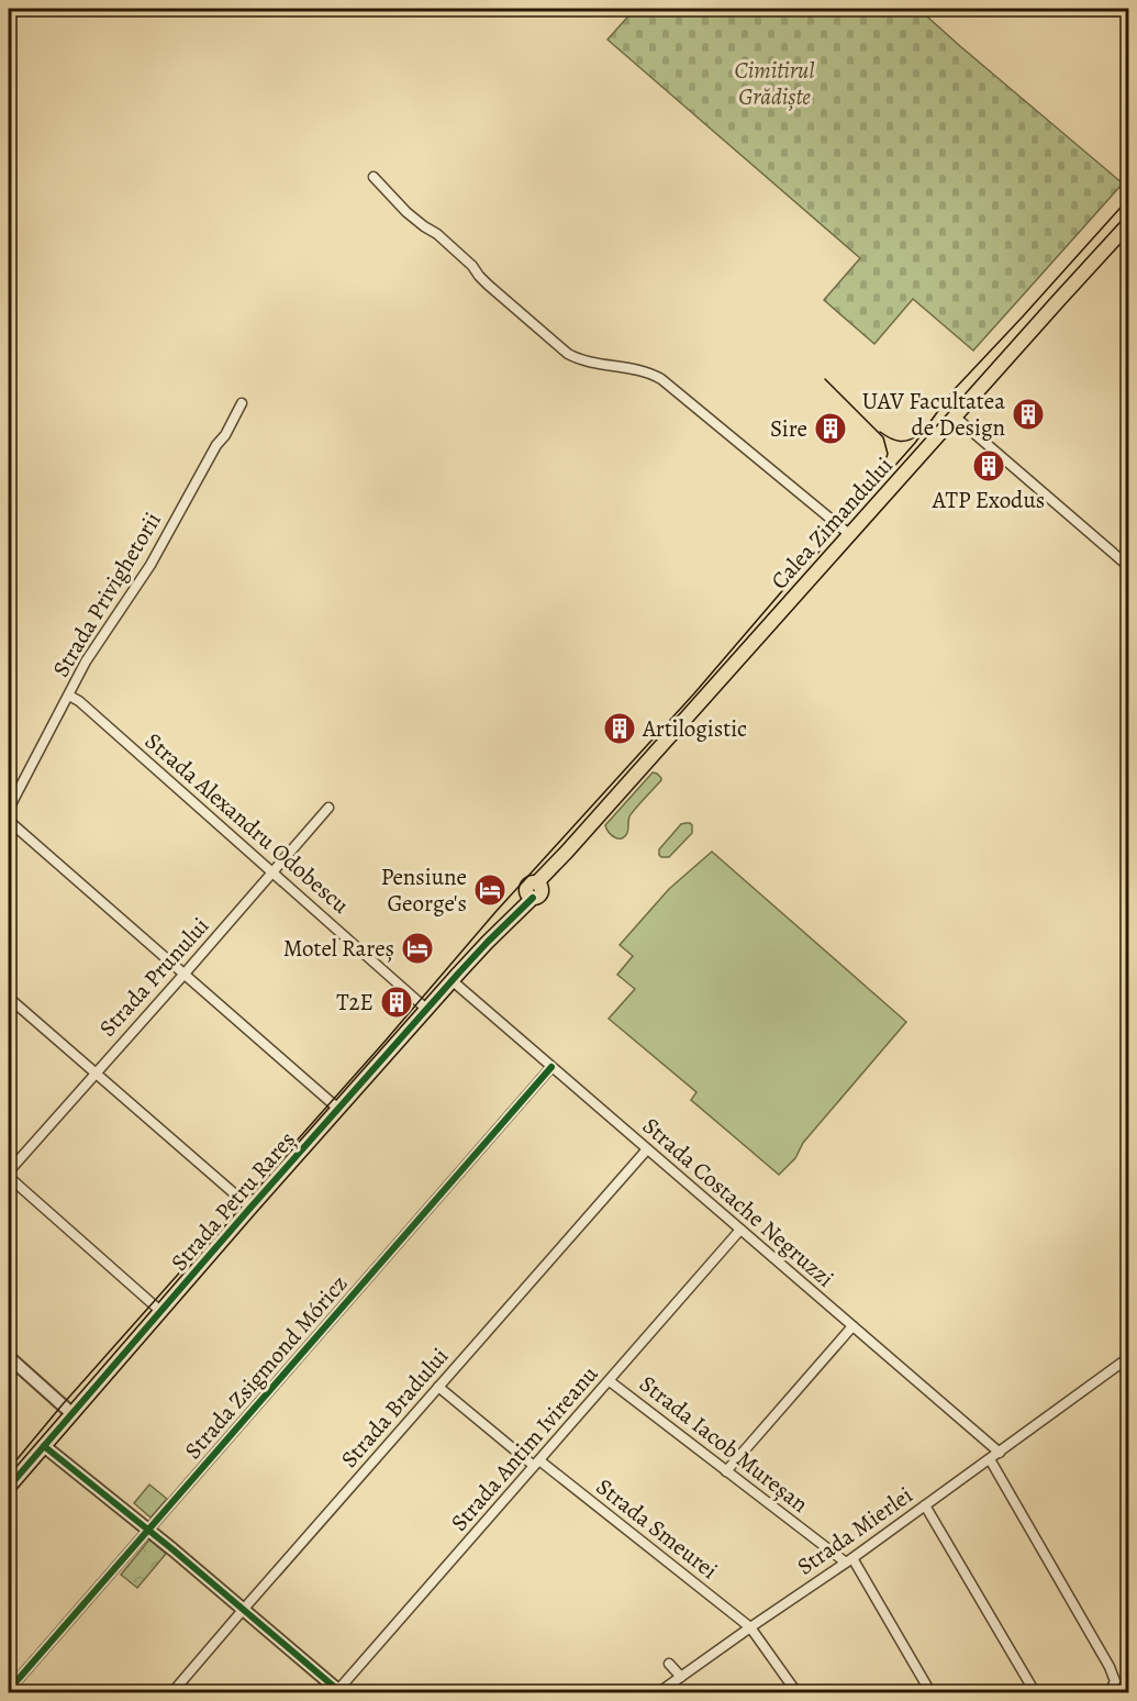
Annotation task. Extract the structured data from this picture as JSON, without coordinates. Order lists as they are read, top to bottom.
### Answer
{
  "streets": {
    "main road": ["Calea Zimandului", "Strada Petru Rareș"],
    "street": [
      "Strada Privighetorii",
      "Strada Alexandru Odobescu",
      "Strada Prunului",
      "Strada Costache Negruzzi",
      "Strada Zsigmond Móricz",
      "Strada Bradului",
      "Strada Iacob Mureșan",
      "Strada Antim Ivireanu",
      "Strada Smeurei",
      "Strada Mierlei"
    ]
  },
  "crossings": [
    ["Calea Zimandului", "Strada Petru Rareș"],
    ["Strada Privighetorii", "Strada Alexandru Odobescu"],
    ["Strada Alexandru Odobescu", "Strada Prunului"],
    ["Strada Alexandru Odobescu", "Strada Petru Rareș"],
    ["Strada Petru Rareș", "Strada Costache Negruzzi"],
    ["Strada Costache Negruzzi", "Strada Zsigmond Móricz"],
    ["Strada Costache Negruzzi", "Strada Bradului"],
    ["Strada Costache Negruzzi", "Strada Antim Ivireanu"],
    ["Strada Costache Negruzzi", "Strada Mierlei"],
    ["Strada Bradului", "Strada Smeurei"],
    ["Strada Iacob Mureșan", "Strada Antim Ivireanu"],
    ["Strada Iacob Mureșan", "Strada Mierlei"],
    ["Strada Antim Ivireanu", "Strada Smeurei"],
    ["Strada Smeurei", "Strada Mierlei"]
  ],
  "parks": ["Cimitirul Grădiște"],
  "places": {
    "building": [
      "UAV Facultatea de Design",
      "Sire",
      "ATP Exodus",
      "Artilogistic",
      "T2E"
    ],
    "hotel": ["Pensiune George's", "Motel Rareș"]
  }
}
